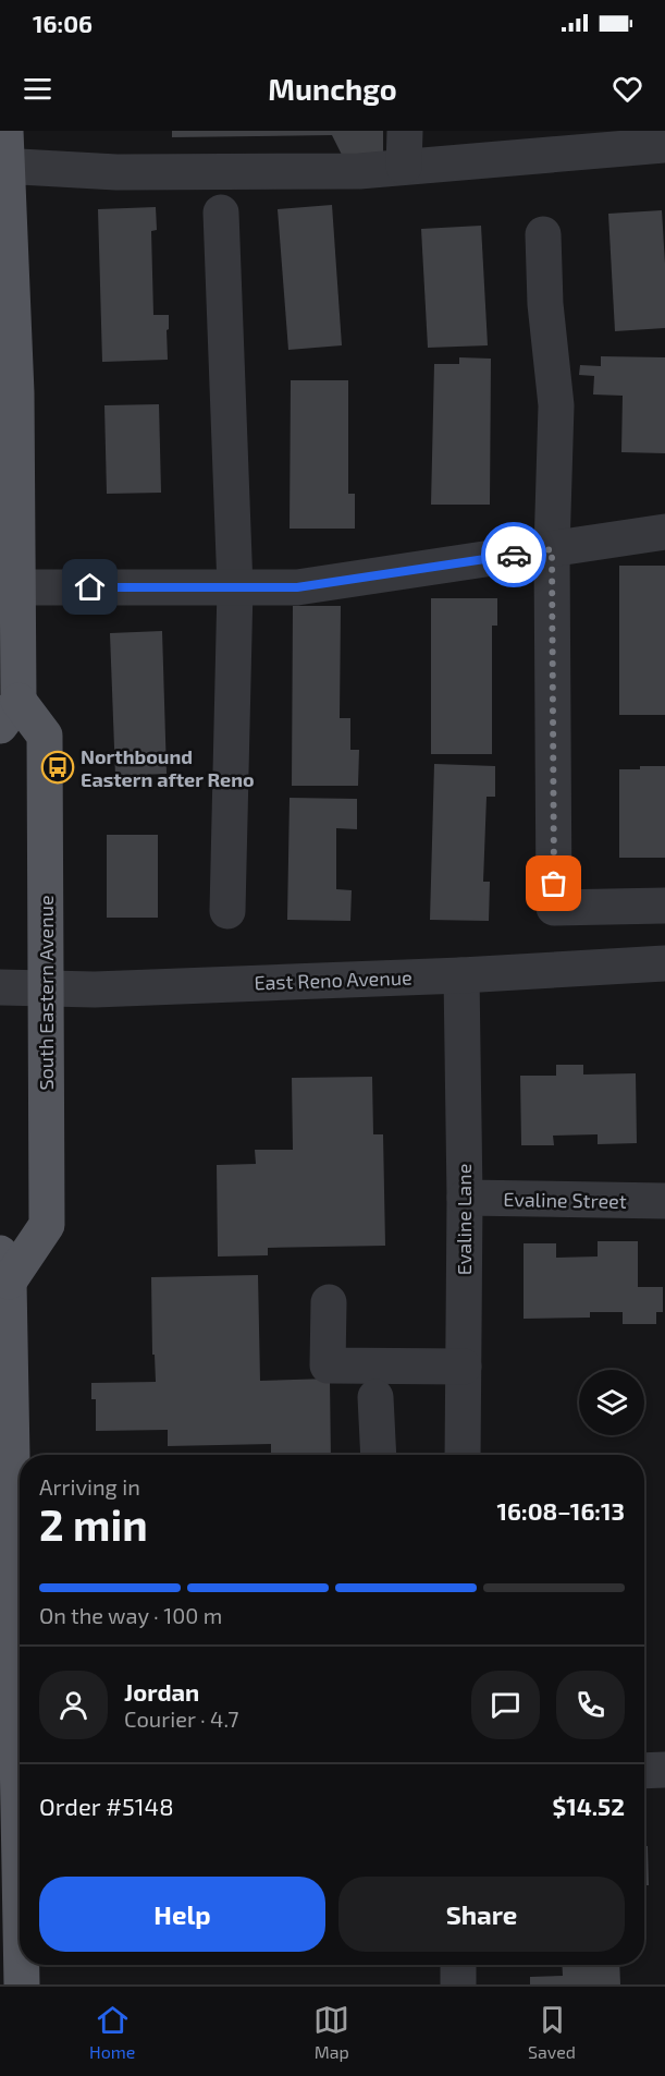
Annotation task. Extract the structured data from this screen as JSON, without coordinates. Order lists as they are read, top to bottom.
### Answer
{
  "streets": {
    "main road": ["South Eastern Avenue"],
    "street": ["East Reno Avenue", "Evaline Street", "Evaline Lane"]
  },
  "crossings": [
    ["East Reno Avenue", "South Eastern Avenue"],
    ["East Reno Avenue", "Evaline Lane"],
    ["Evaline Street", "Evaline Lane"]
  ],
  "places": {
    "bus stop": ["Northbound Eastern after Reno"]
  },
  "page": {
    "status": "16:06",
    "header": "Munchgo",
    "heading": ["2 min", "Arriving in", "16:08–16:13"],
    "panel": [
      "Jordan",
      "Courier · 4.7",
      "Order #5148",
      "$14.52"
    ],
    "bar": "On the way · 100 m",
    "buttons": ["Help", "Share"],
    "tabs": ["Home", "Map", "Saved"]
  }
}
